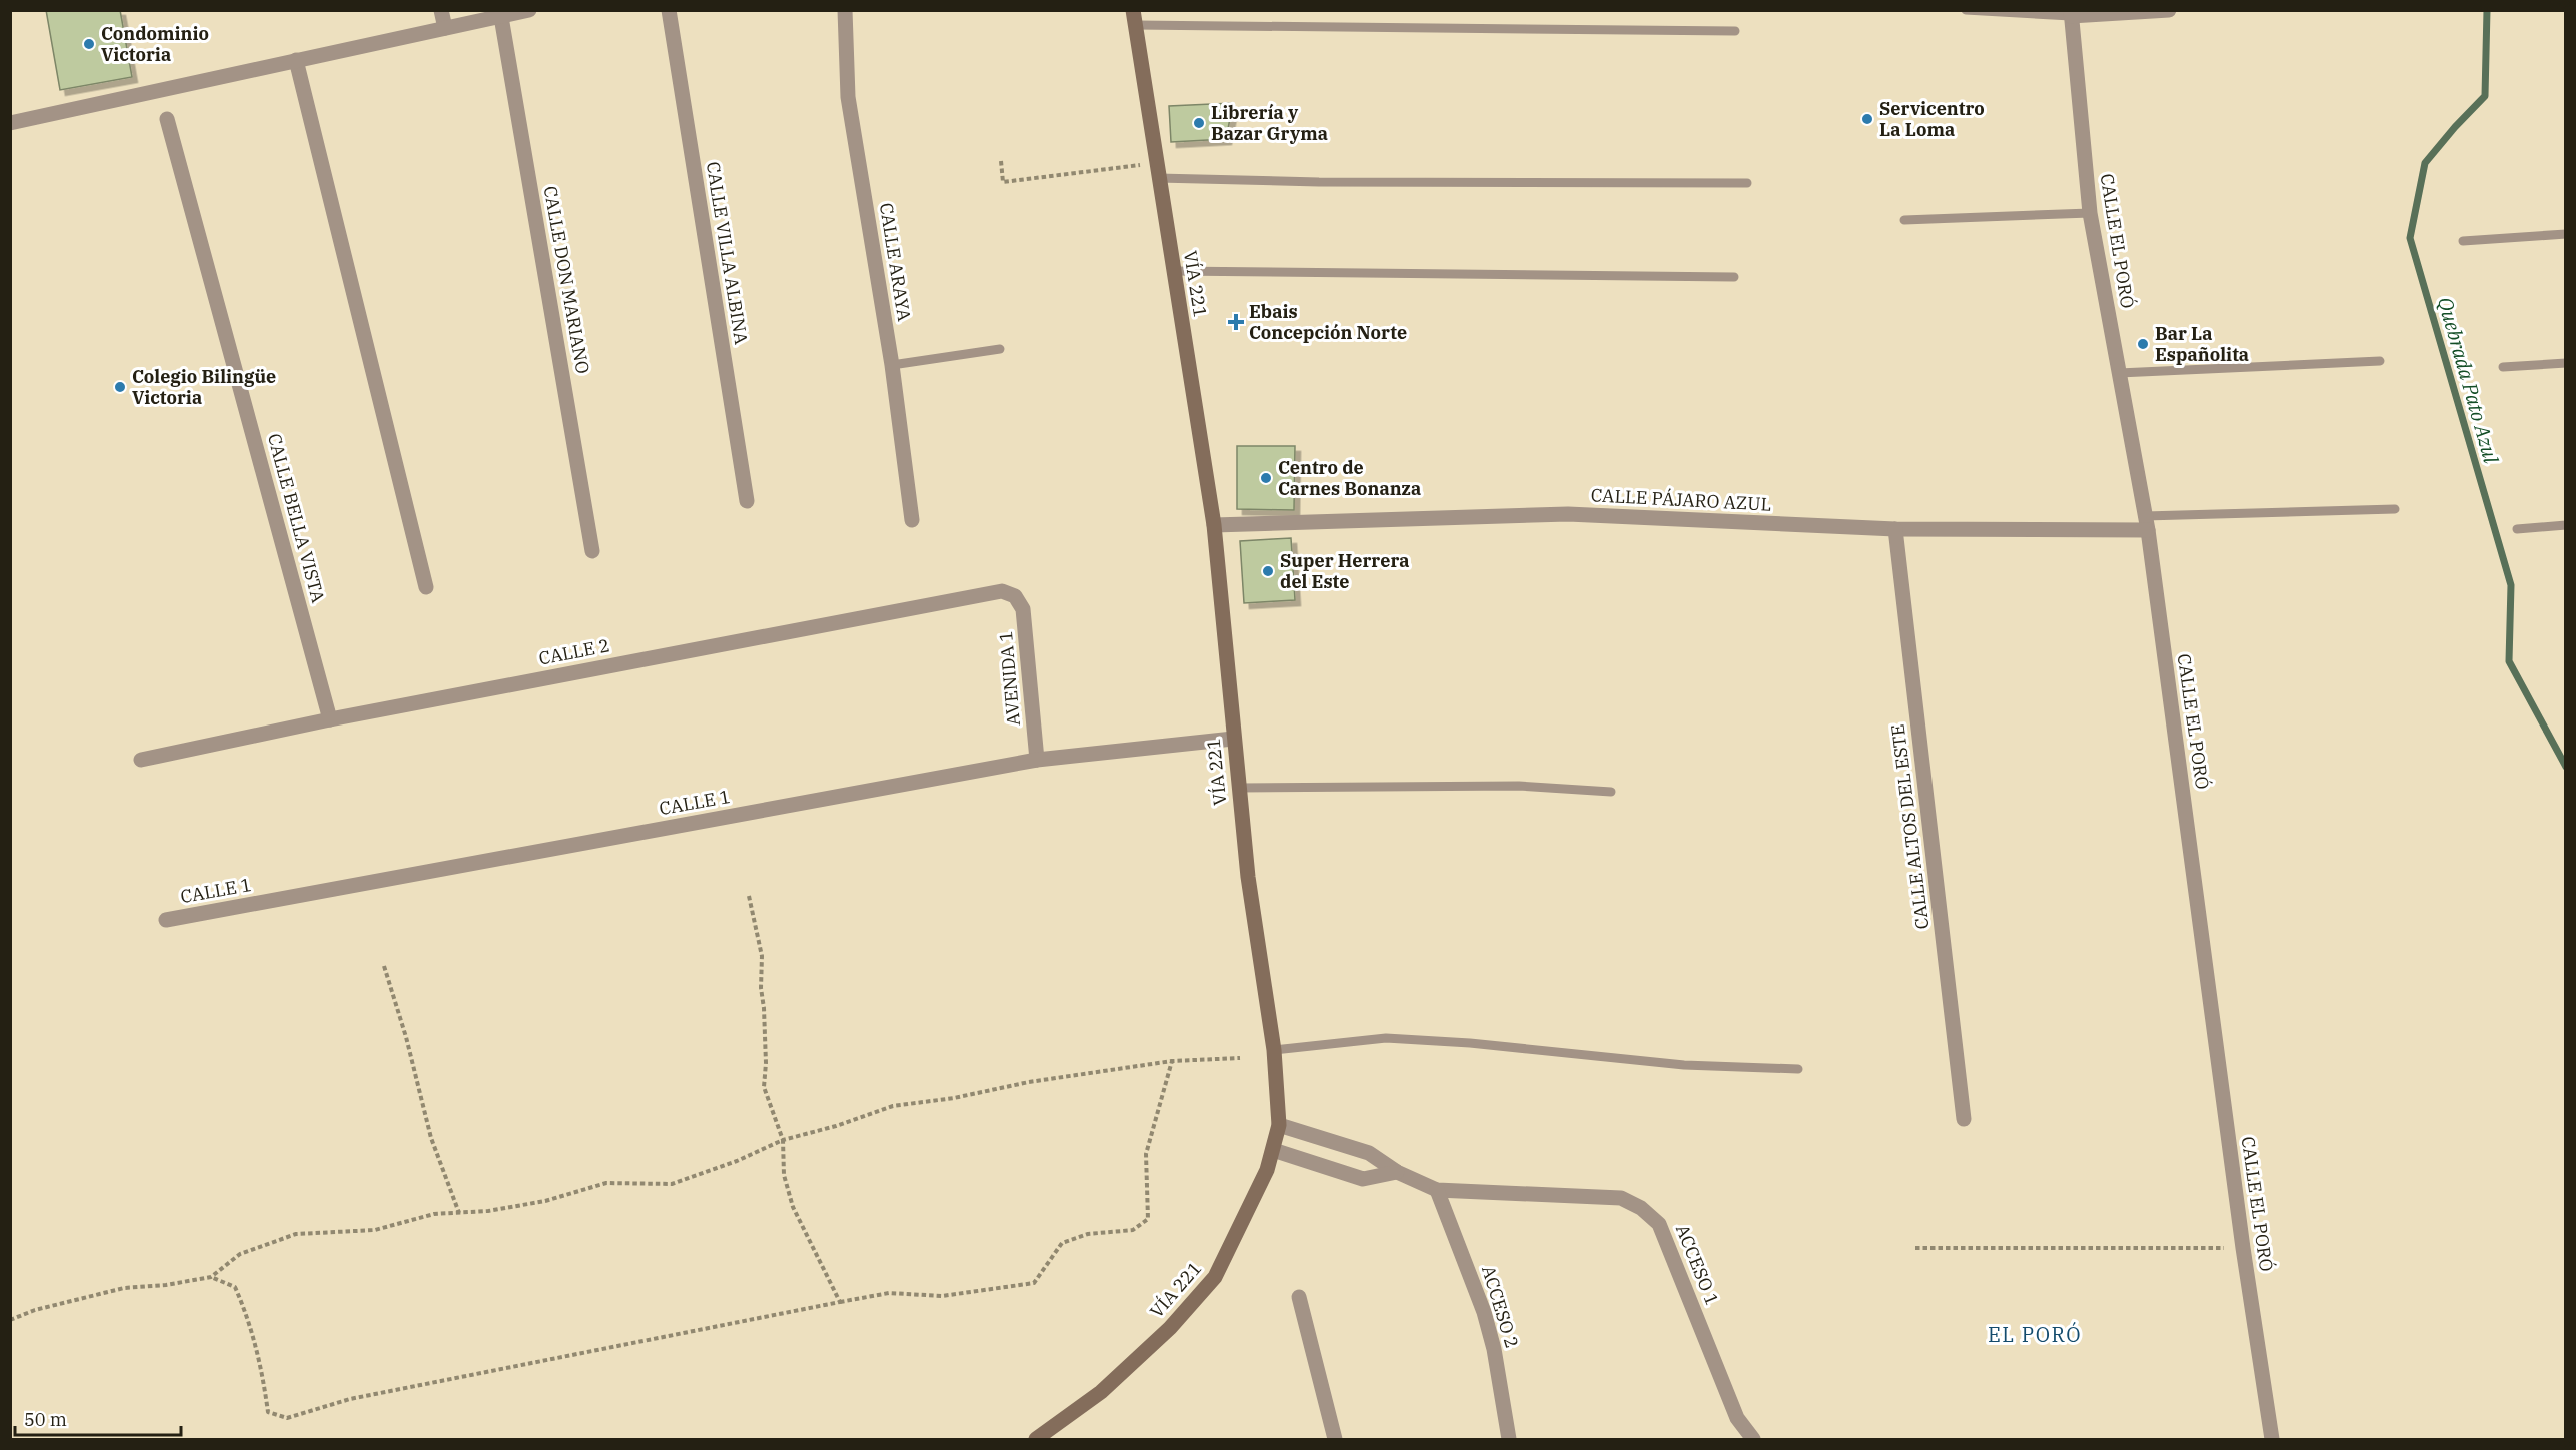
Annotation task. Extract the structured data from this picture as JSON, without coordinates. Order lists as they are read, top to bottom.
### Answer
{
  "streets": {
    "main road": ["VÍA 221"],
    "street": [
      "CALLE EL PORÓ",
      "CALLE VILLA ALBINA",
      "CALLE ARAYA",
      "CALLE DON MARIANO",
      "CALLE PÁJARO AZUL",
      "CALLE BELLA VISTA",
      "CALLE 2",
      "AVENIDA 1",
      "CALLE 1",
      "CALLE ALTOS DEL ESTE",
      "ACCESO 1",
      "ACCESO 2"
    ]
  },
  "crossings": [
    ["CALLE EL PORÓ", "CALLE PÁJARO AZUL"],
    ["VÍA 221", "CALLE PÁJARO AZUL"],
    ["VÍA 221", "CALLE 1"],
    ["VÍA 221", "ACCESO 1"],
    ["CALLE PÁJARO AZUL", "CALLE ALTOS DEL ESTE"],
    ["CALLE BELLA VISTA", "CALLE 2"],
    ["CALLE 2", "AVENIDA 1"],
    ["AVENIDA 1", "CALLE 1"],
    ["ACCESO 1", "ACCESO 2"]
  ],
  "districts": ["EL PORÓ"],
  "water": ["Quebrada Pato Azul"],
  "places": {
    "other": [
      "Condominio Victoria",
      "Servicentro La Loma",
      "Librería y Bazar Gryma",
      "Bar La Españolita",
      "Colegio Bilingüe Victoria",
      "Centro de Carnes Bonanza",
      "Super Herrera del Este"
    ],
    "health": ["Ebais Concepción Norte"]
  },
  "scale_bar": "50 m"
}
